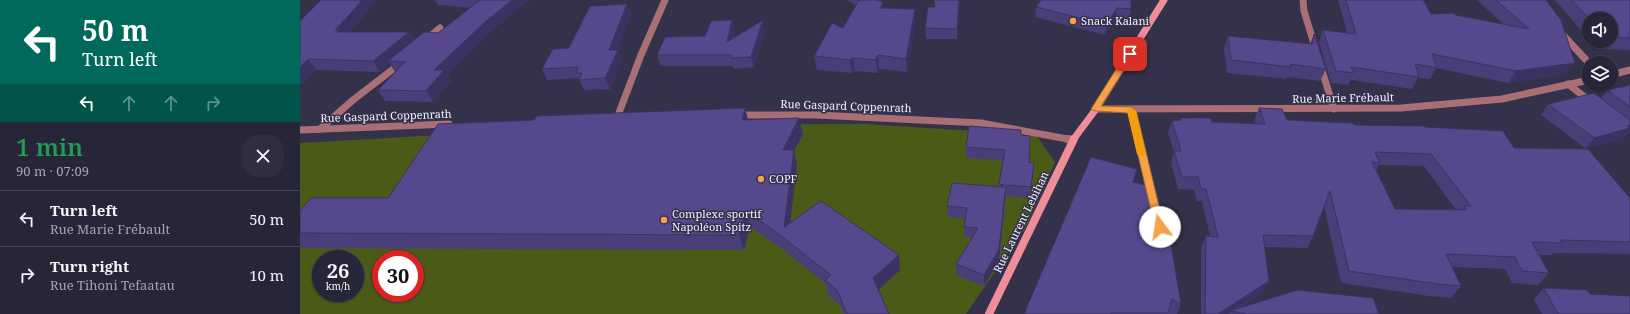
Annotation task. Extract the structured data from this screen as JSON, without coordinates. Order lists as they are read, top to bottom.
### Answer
{
  "streets": {
    "main road": ["Rue Laurent Lebihan"],
    "street": ["Rue Marie Frébault", "Rue Gaspard Coppenrath"]
  },
  "crossings": [
    ["Rue Marie Frébault", "Rue Laurent Lebihan"],
    ["Rue Gaspard Coppenrath", "Rue Laurent Lebihan"]
  ],
  "places": ["Snack Kalani", "COPF", "Complexe sportif Napoléon Spitz"],
  "page": {
    "turn": ["50 m", "Turn left"],
    "heading": ["1 min", "90 m · 07:09"],
    "list": [
      {
        "name": "Turn left",
        "note": "Rue Marie Frébault",
        "value": "50 m"
      },
      {
        "name": "Turn right",
        "note": "Rue Tihoni Tefaatau",
        "value": "10 m"
      }
    ],
    "speed": "26 km/h",
    "limit": "30"
  }
}
